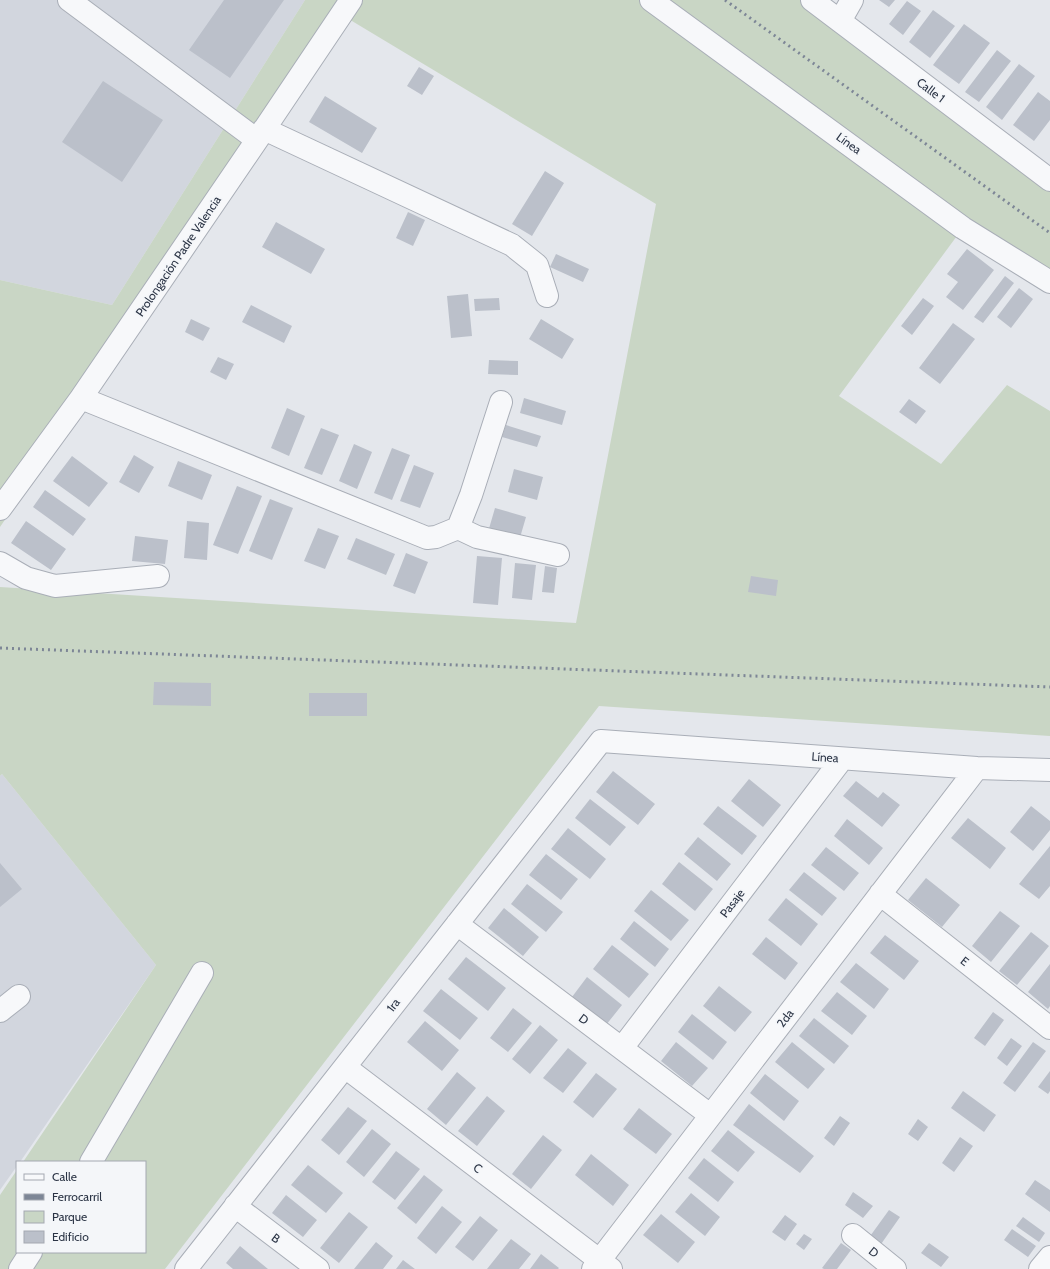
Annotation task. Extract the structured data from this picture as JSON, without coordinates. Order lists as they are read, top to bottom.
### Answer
{
  "streets": {
    "street": [
      "Calle 1",
      "Línea",
      "Prolongación Padre Valencia",
      "Pasaje",
      "E",
      "1ra",
      "2da",
      "D",
      "C",
      "B"
    ]
  },
  "crossings": [
    ["Línea", "Pasaje"],
    ["Línea", "1ra"],
    ["Línea", "2da"],
    ["Pasaje", "D"],
    ["E", "2da"],
    ["1ra", "D"],
    ["1ra", "C"],
    ["1ra", "B"],
    ["2da", "D"],
    ["2da", "C"]
  ],
  "legend": [
    "Calle",
    "Ferrocarril",
    "Parque",
    "Edificio"
  ]
}
